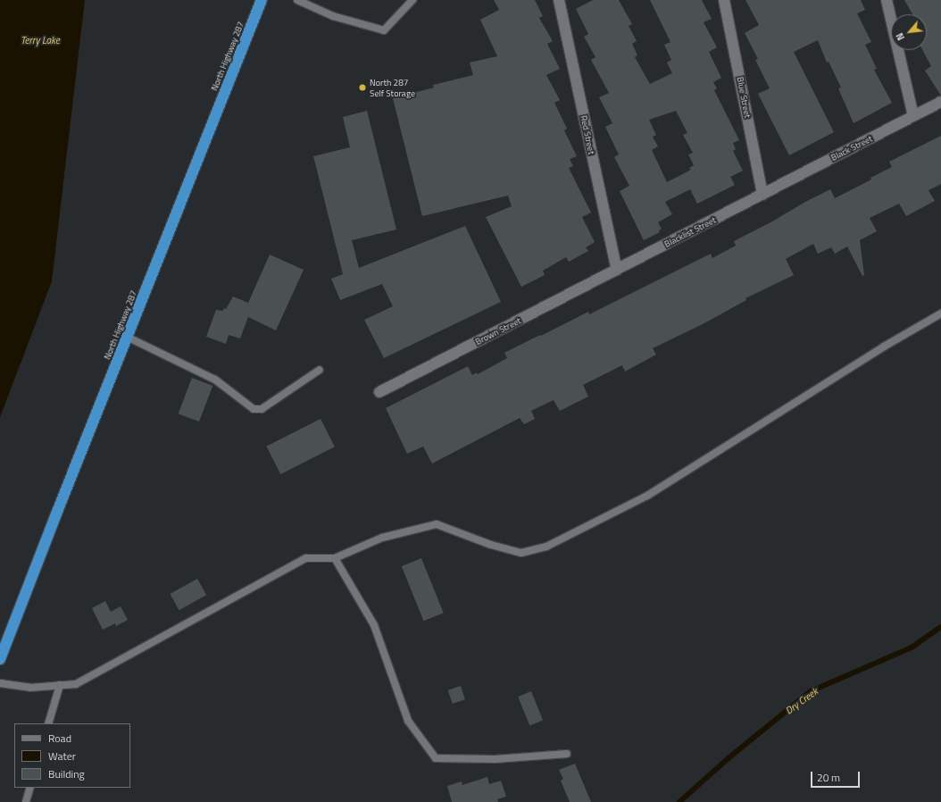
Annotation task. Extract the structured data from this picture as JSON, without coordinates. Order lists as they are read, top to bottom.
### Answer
{
  "streets": {
    "highway": ["North Highway 287"],
    "street": [
      "Blue Street",
      "Red Street",
      "Black Street",
      "Blacklist Street",
      "Brown Street"
    ]
  },
  "crossings": [
    ["Blue Street", "Black Street"],
    ["Blue Street", "Blacklist Street"],
    ["Red Street", "Blacklist Street"],
    ["Red Street", "Brown Street"],
    ["Black Street", "Blacklist Street"],
    ["Blacklist Street", "Brown Street"]
  ],
  "water": ["Terry Lake", "Dry Creek"],
  "places": ["North 287 Self Storage"],
  "legend": ["Road", "Water", "Building"],
  "scale_bar": "20 m",
  "north": "bottom left"
}
